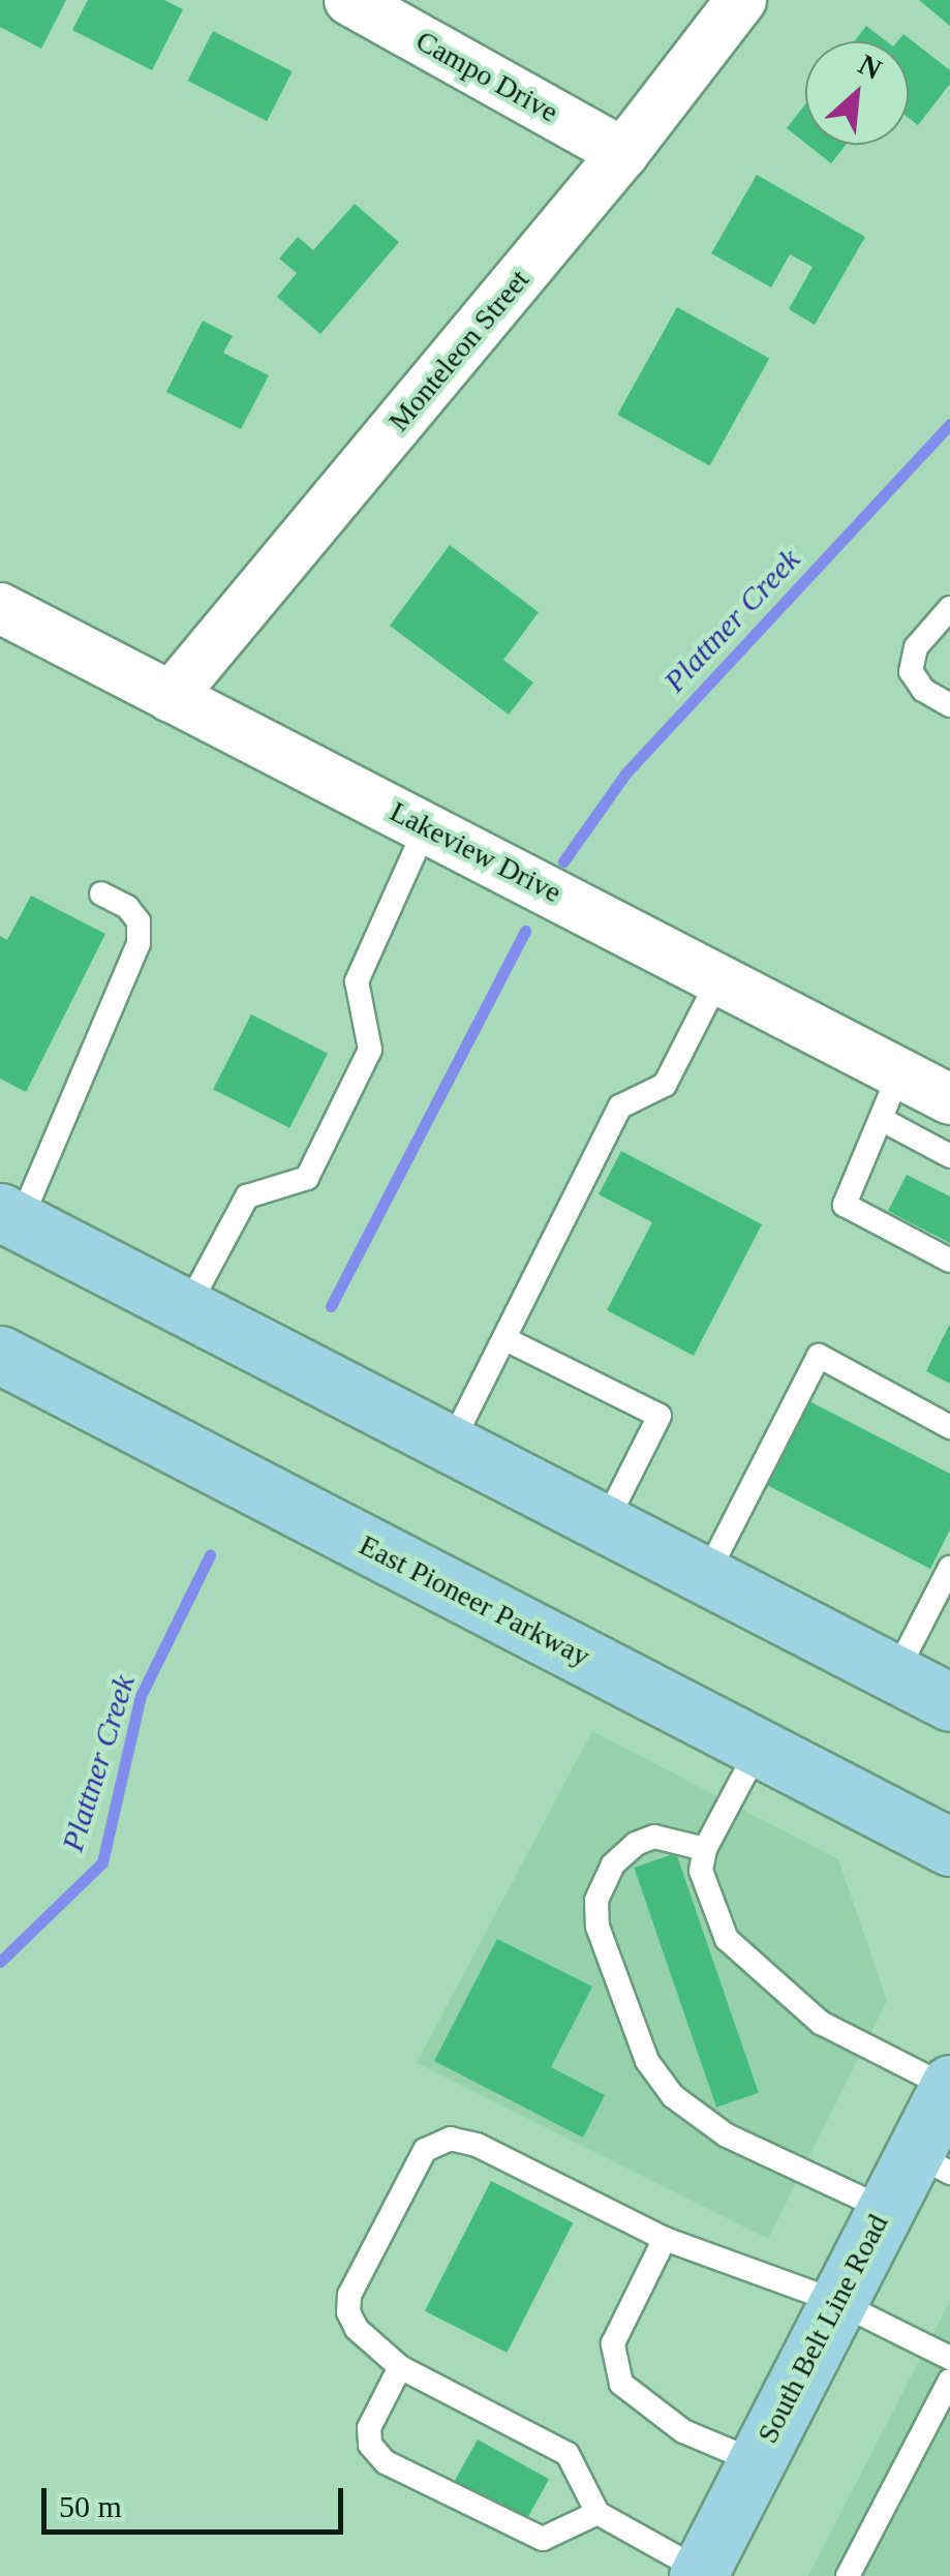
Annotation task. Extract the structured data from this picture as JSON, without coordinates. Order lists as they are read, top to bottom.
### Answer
{
  "streets": {
    "main road": ["East Pioneer Parkway", "South Belt Line Road"],
    "street": ["Campo Drive", "Monteleon Street", "Lakeview Drive"]
  },
  "crossings": [
    ["Campo Drive", "Monteleon Street"],
    ["Monteleon Street", "Lakeview Drive"]
  ],
  "water": ["Plattner Creek"],
  "scale_bar": "50 m",
  "north": "top right"
}
